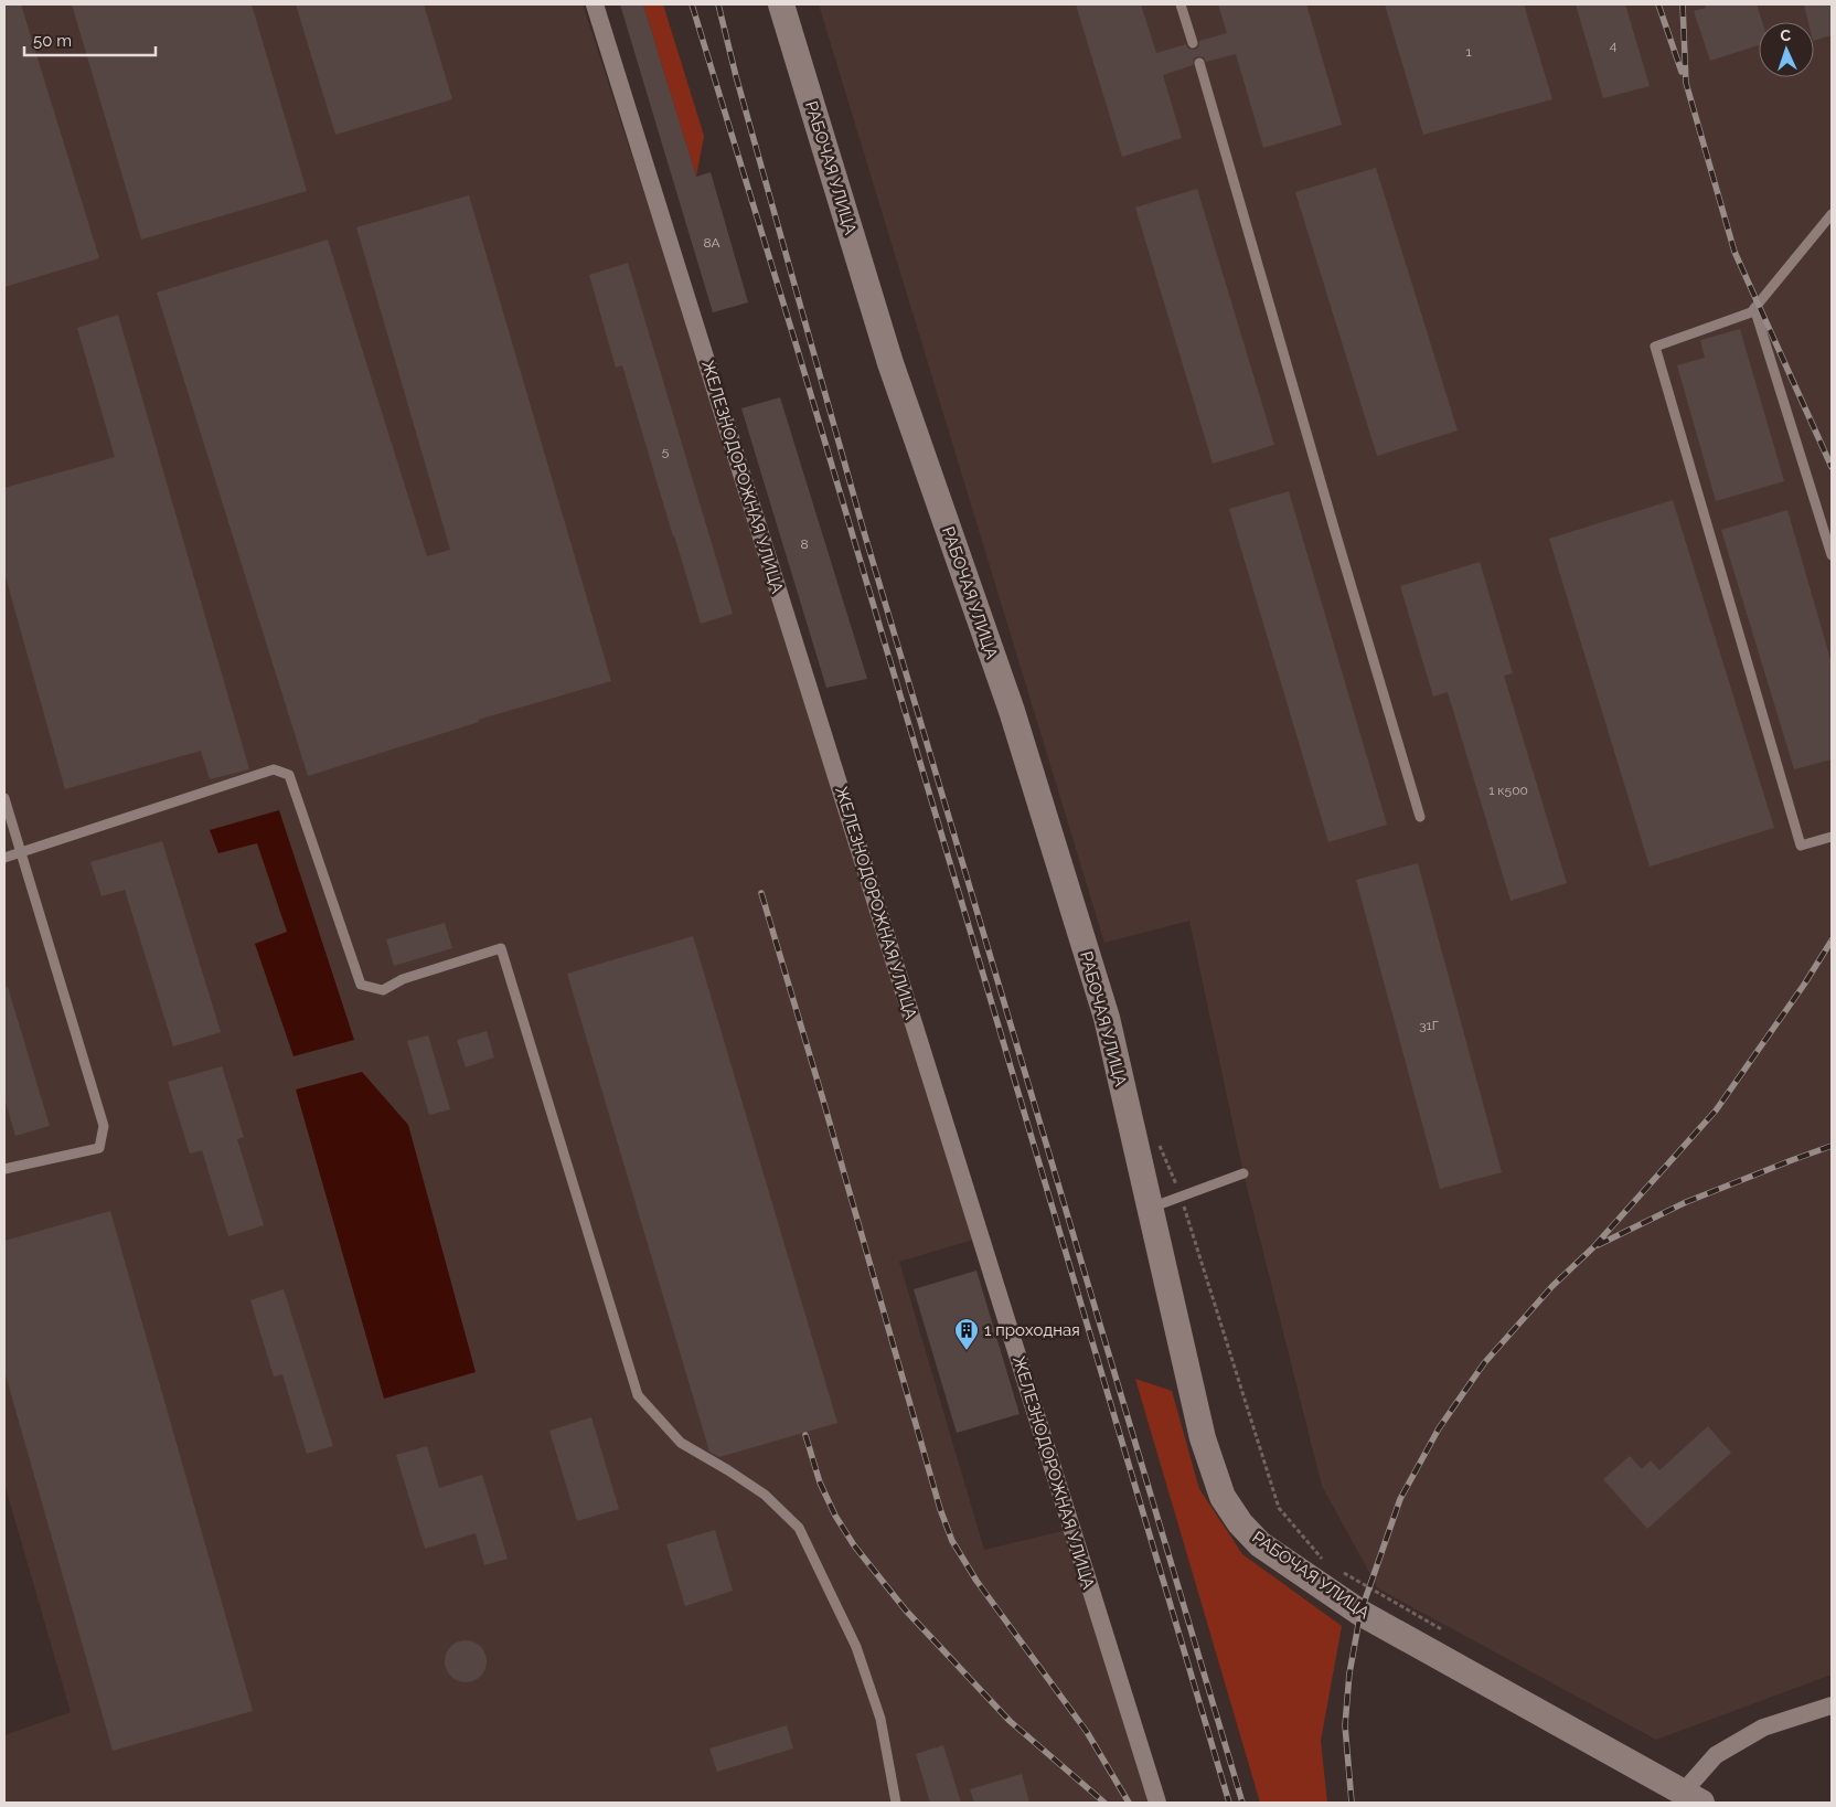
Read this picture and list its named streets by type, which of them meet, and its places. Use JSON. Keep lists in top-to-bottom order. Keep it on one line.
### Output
{"streets":{"street":["РАБОЧАЯ УЛИЦА","ЖЕЛЕЗНОДОРОЖНАЯ УЛИЦА"]},"places":{"building":["1 проходная"]},"house_numbers":["4","1","8А","5","8","1 к500","31Г"],"scale_bar":"50 m","north":"top"}
